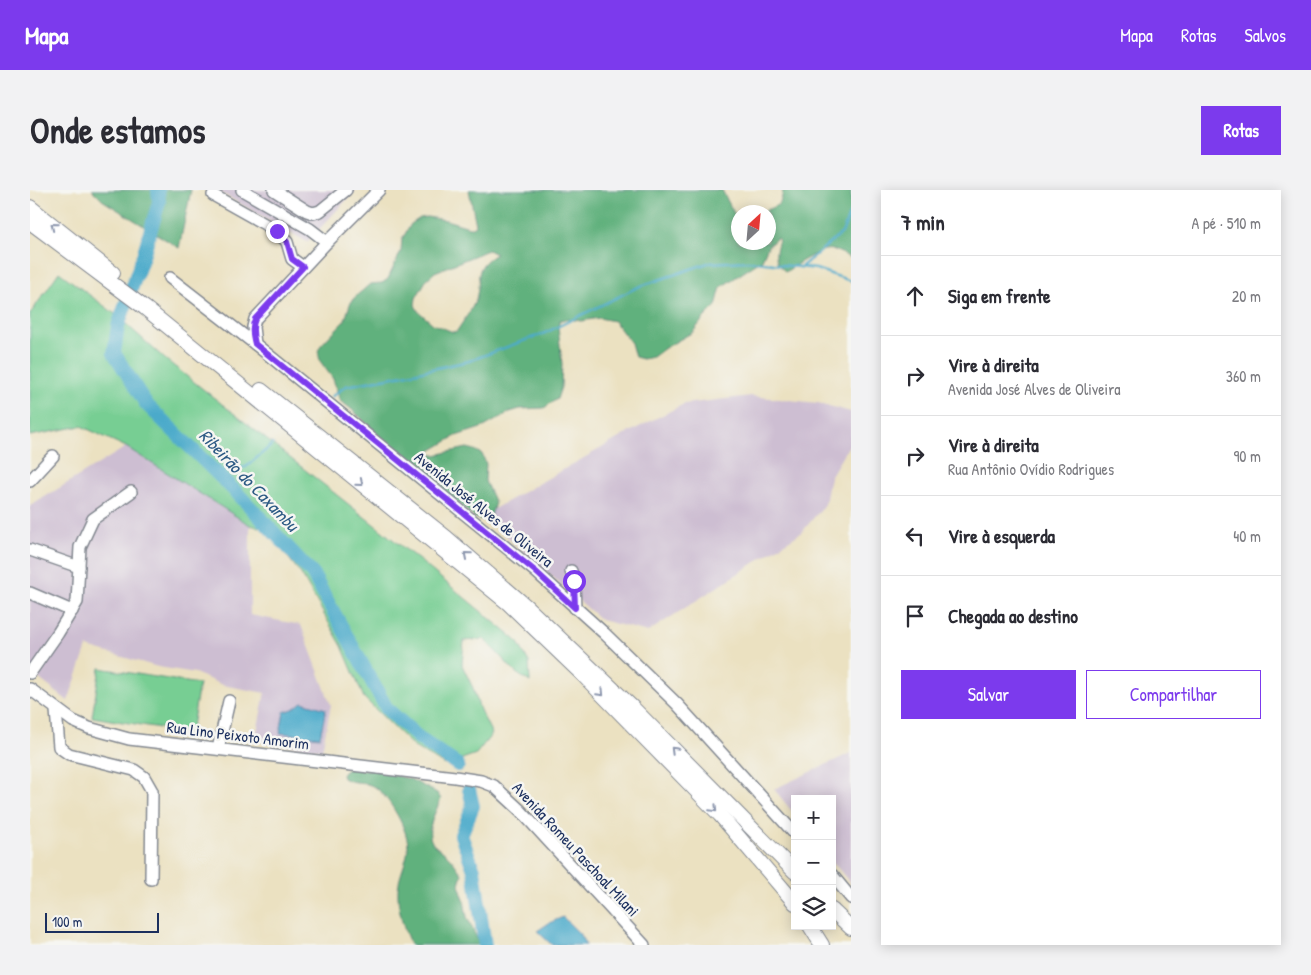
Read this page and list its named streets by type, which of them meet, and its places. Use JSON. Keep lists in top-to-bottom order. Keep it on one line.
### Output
{"streets":{"street":["Avenida José Alves de Oliveira","Rua Lino Peixoto Amorim","Avenida Romeu Paschoal Milani"]},"crossings":[["Rua Lino Peixoto Amorim","Avenida Romeu Paschoal Milani"]],"water":["Ribeirão do Caxambu"],"scale_bar":"100 m","north":"top right","page":{"header":"Mapa","nav":["Mapa","Rotas","Salvos"],"buttons":["Rotas",["Salvar","Compartilhar"]],"title":"Onde estamos","heading":["7 min","A pé · 510 m"],"list":[["Siga em frente","20 m"],["Vire à direita","Avenida José Alves de Oliveira","360 m"],["Vire à direita","Rua Antônio Ovídio Rodrigues","90 m"],["Vire à esquerda","40 m"],"Chegada ao destino"],"map_buttons":["+","−"],"scale":"100 m"}}
